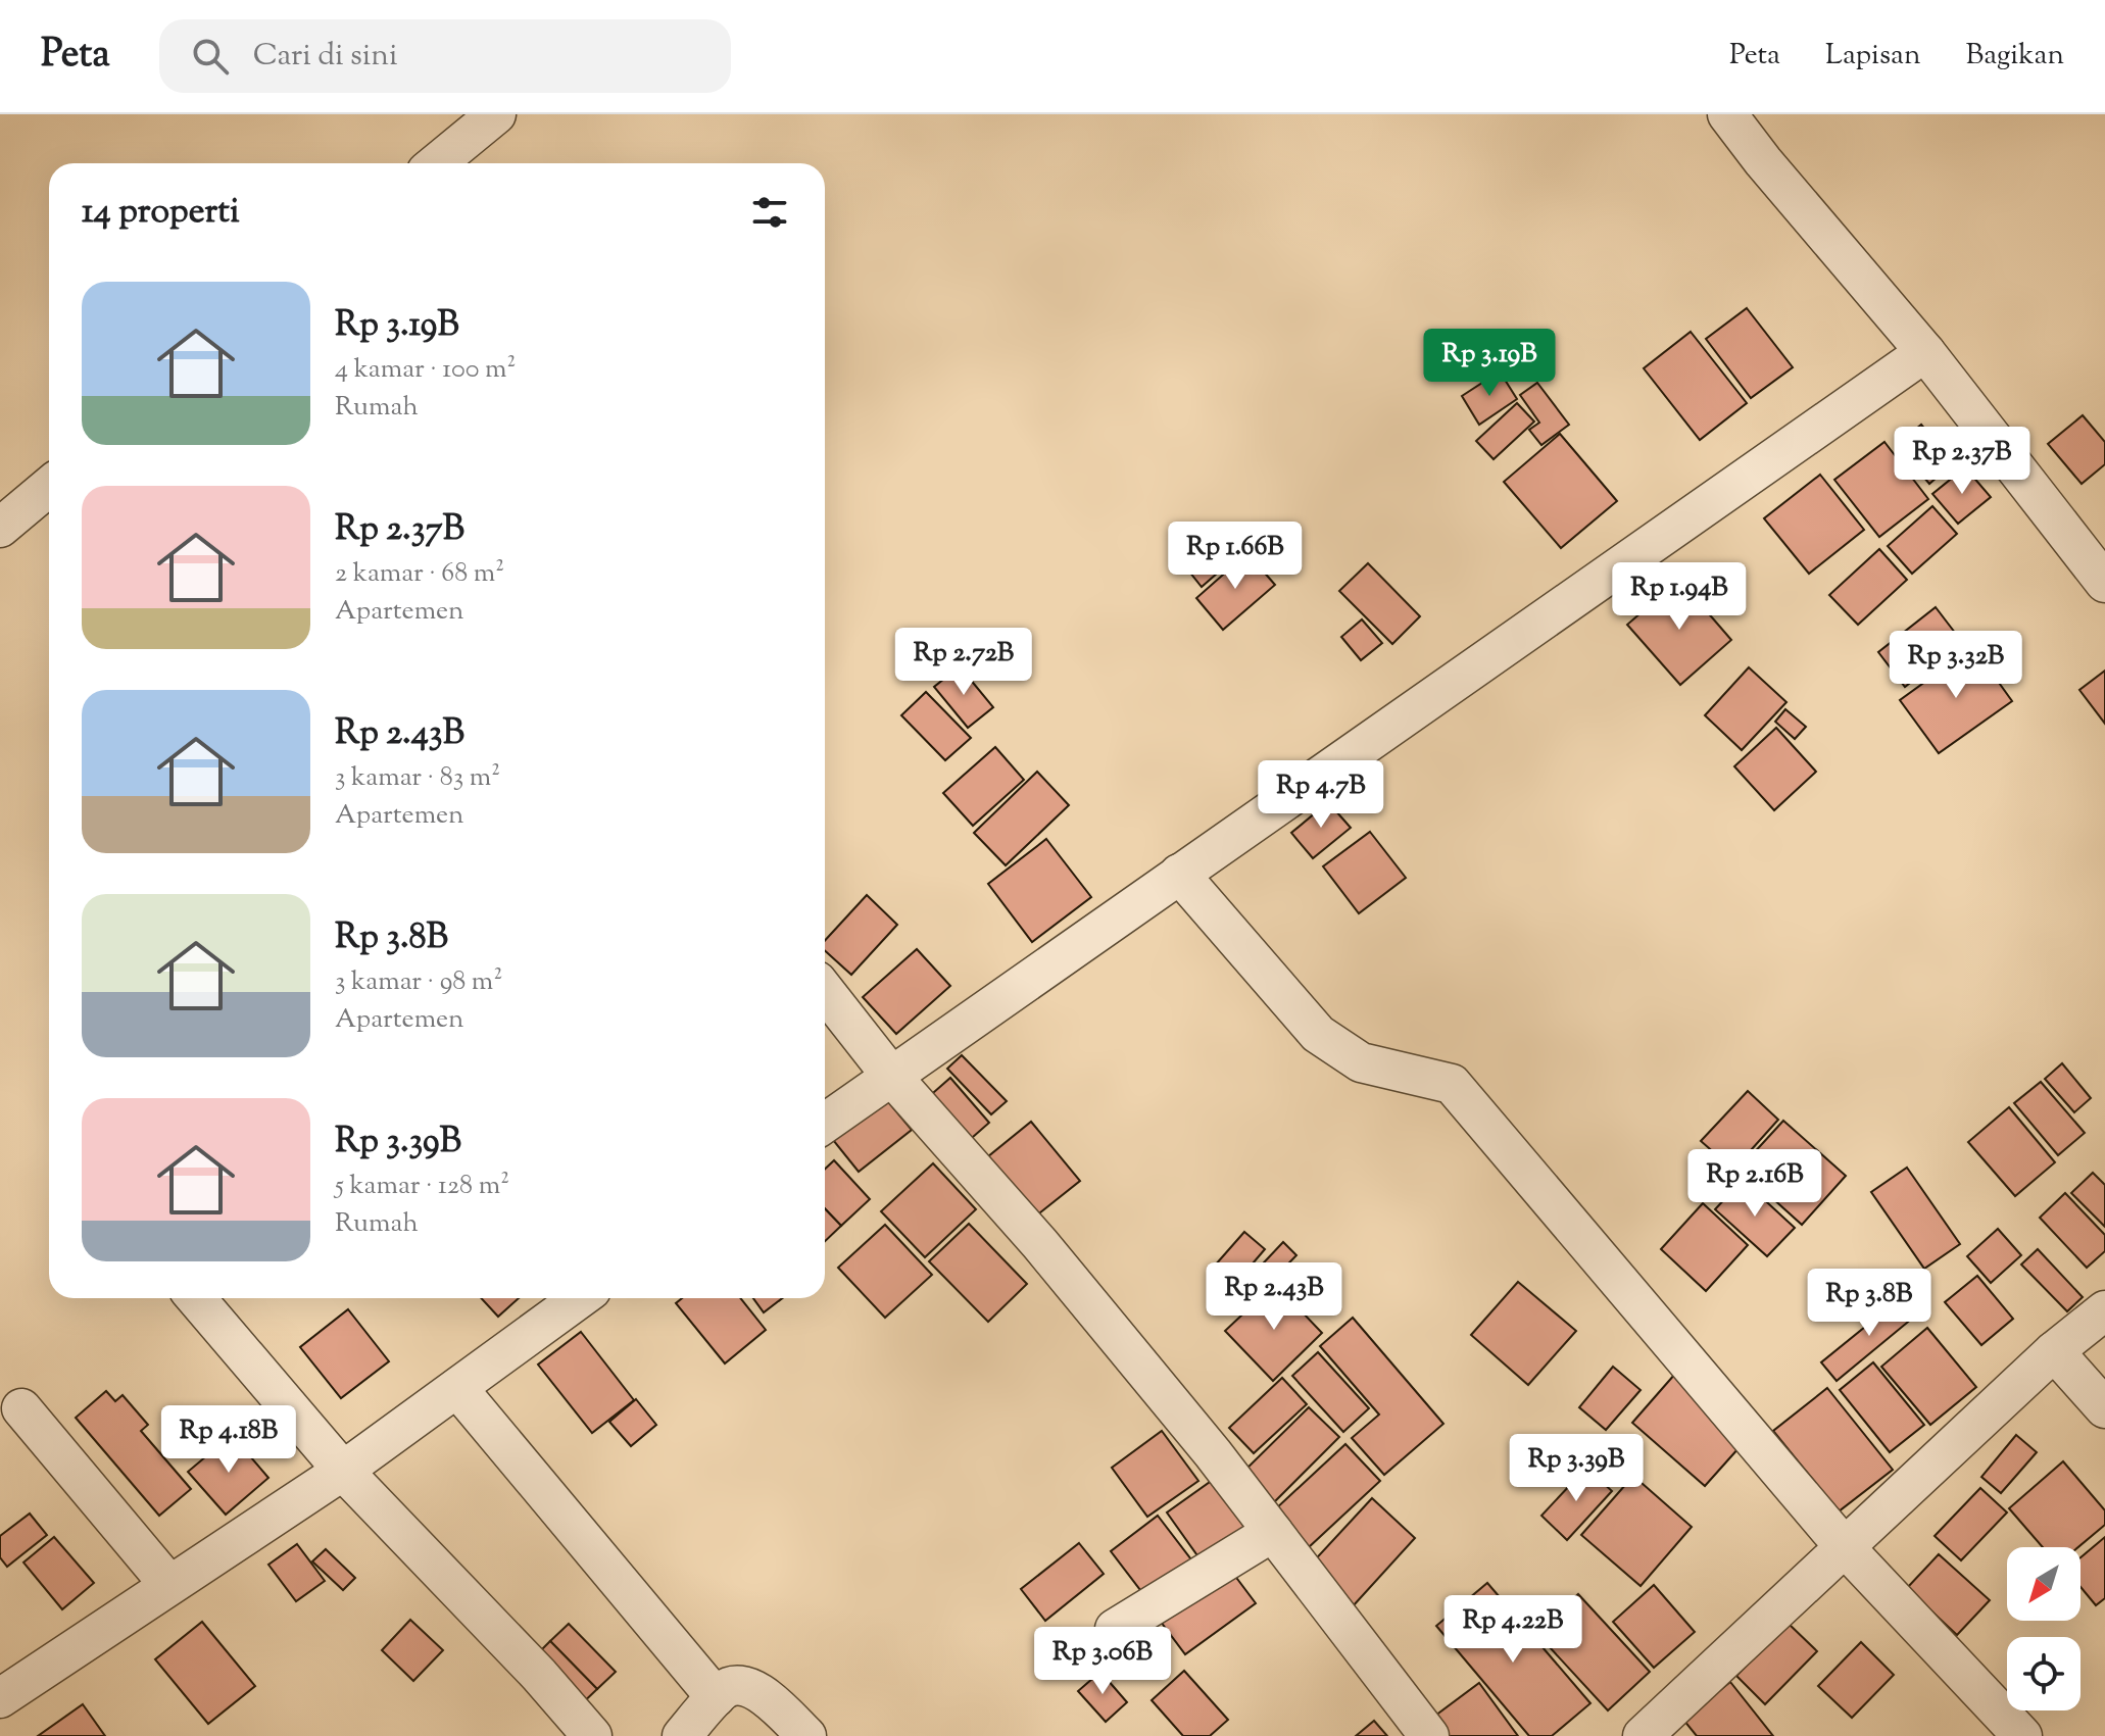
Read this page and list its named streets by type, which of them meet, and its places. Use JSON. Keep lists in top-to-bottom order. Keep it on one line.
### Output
{"north":"bottom left","page":{"header":"Peta","search":"Cari di sini","nav":["Peta","Lapisan","Bagikan"],"heading":"14 properti","list":[{"name":"Rp 3.19B","note":"4 kamar · 100 m² · Rumah"},{"name":"Rp 2.37B","note":"2 kamar · 68 m² · Apartemen"},{"name":"Rp 2.43B","note":"3 kamar · 83 m² · Apartemen"},{"name":"Rp 3.8B","note":"3 kamar · 98 m² · Apartemen"},{"name":"Rp 3.39B","note":"5 kamar · 128 m² · Rumah"}],"price":["Rp 3.19B","Rp 2.37B","Rp 1.66B","Rp 1.94B","Rp 2.72B","Rp 3.32B","Rp 4.7B","Rp 2.16B","Rp 2.43B","Rp 3.8B","Rp 4.18B","Rp 3.39B","Rp 4.22B","Rp 3.06B"]}}
